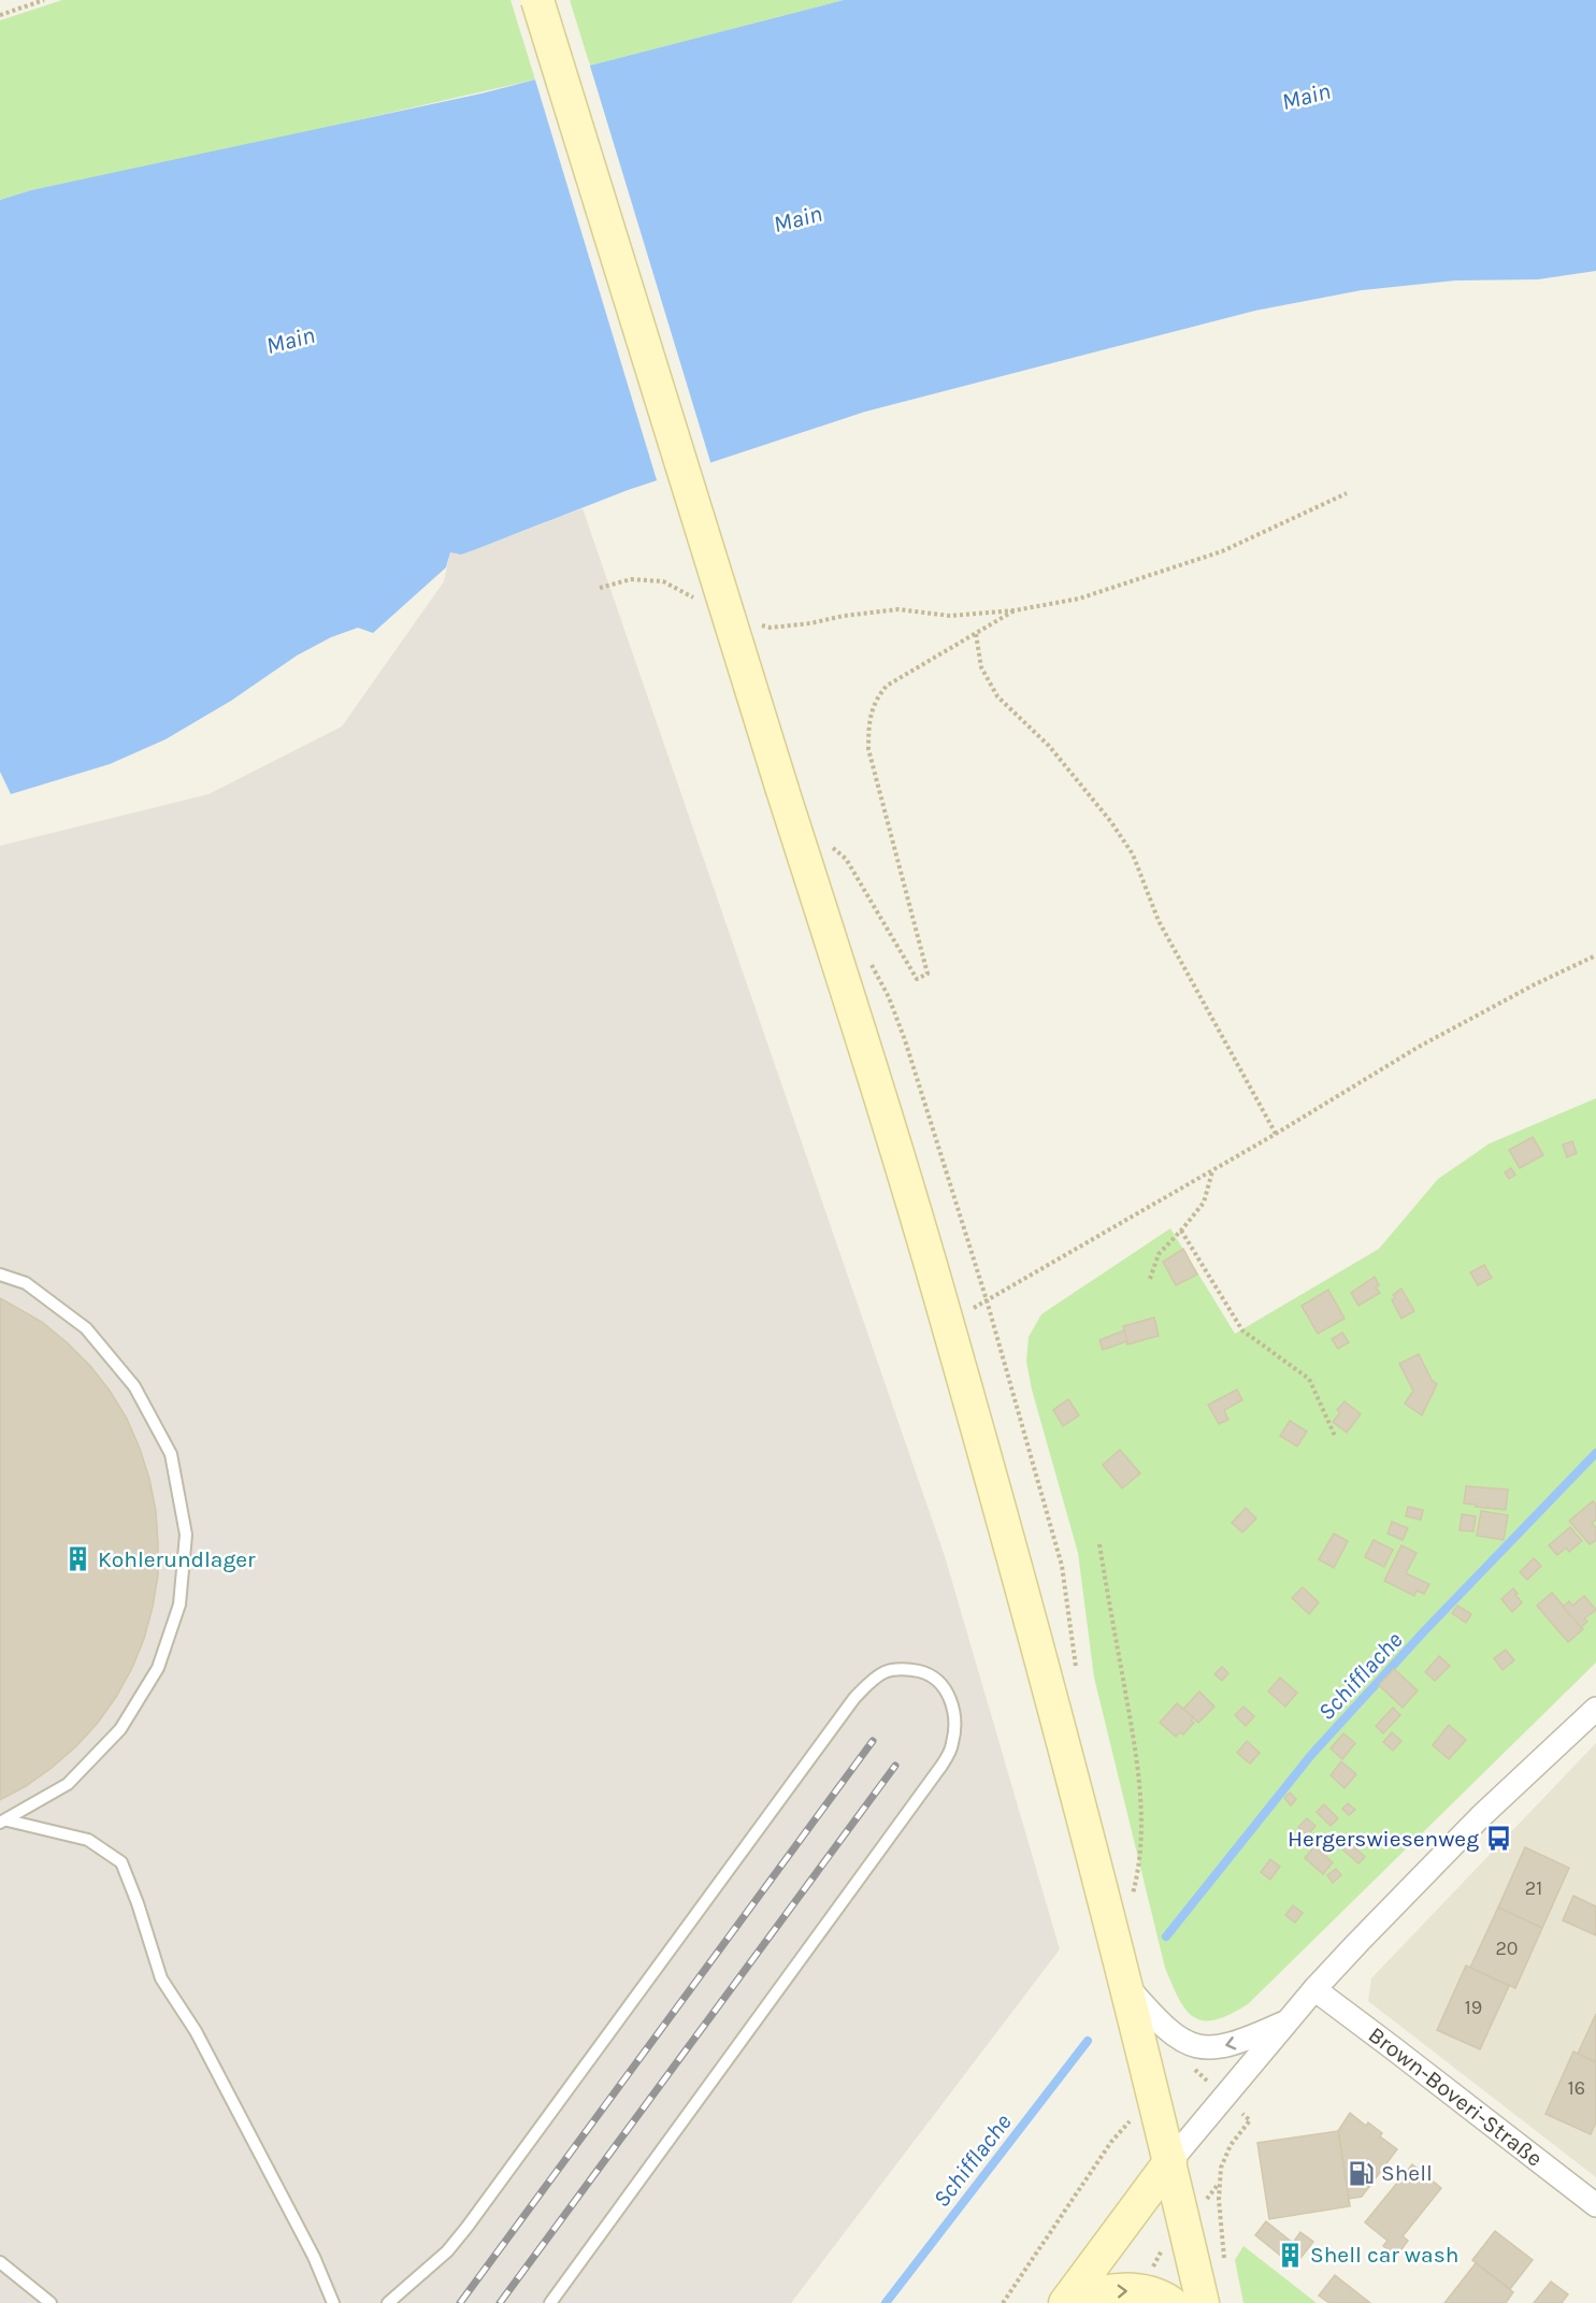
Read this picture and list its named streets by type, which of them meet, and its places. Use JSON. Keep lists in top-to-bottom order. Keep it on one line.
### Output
{"streets":{"street":["Brown-Boveri-Straße"]},"water":["Main","Schifflache"],"places":{"building":["Kohlerundlager","Shell car wash"],"bus stop":["Hergerswiesenweg"],"fuel station":["Shell"]},"house_numbers":["21","20","19","16"]}
